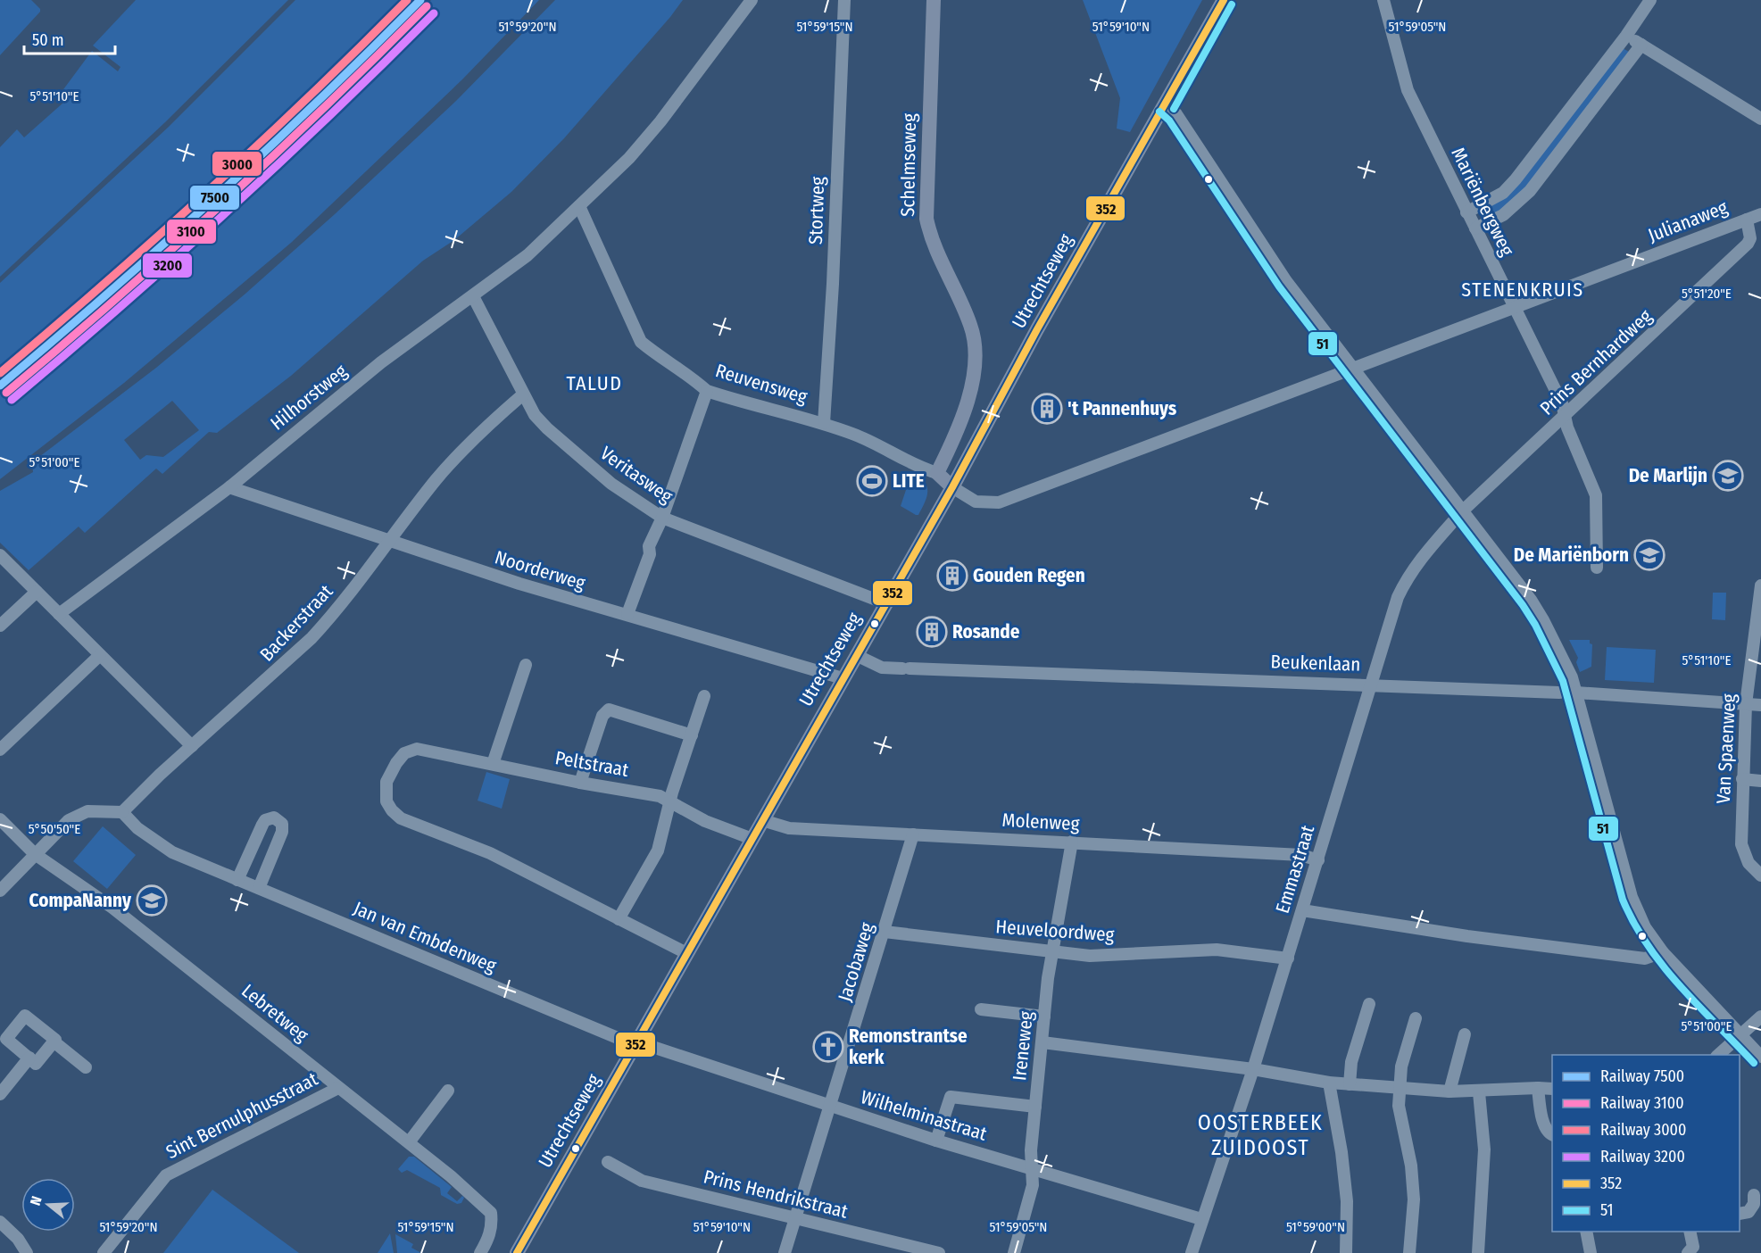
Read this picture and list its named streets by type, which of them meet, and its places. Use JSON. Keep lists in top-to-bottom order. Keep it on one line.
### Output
{"streets":{"main road":["Schelmseweg","Utrechtseweg","Reuvensweg"],"street":["Mariënbergweg","Stortweg","Julianaweg","Prins Bernhardweg","Hilhorstweg","Veritasweg","Noorderweg","Backerstraat","Beukenlaan","Van Spaenweg","Peltstraat","Molenweg","Emmastraat","Heuveloordweg","Jan van Embdenweg","Jacobaweg","Lebretweg","Ireneweg","Sint Bernulphusstraat","Wilhelminastraat","Prins Hendrikstraat"]},"crossings":[["Schelmseweg","Reuvensweg"],["Mariënbergweg","Julianaweg"],["Mariënbergweg","Prins Bernhardweg"],["Stortweg","Reuvensweg"],["Julianaweg","Utrechtseweg"],["Julianaweg","Prins Bernhardweg"],["Julianaweg","Reuvensweg"],["Utrechtseweg","Reuvensweg"],["Utrechtseweg","Veritasweg"],["Utrechtseweg","Noorderweg"],["Utrechtseweg","Beukenlaan"],["Utrechtseweg","Peltstraat"],["Utrechtseweg","Molenweg"],["Utrechtseweg","Jan van Embdenweg"],["Utrechtseweg","Wilhelminastraat"],["Prins Bernhardweg","Emmastraat"],["Reuvensweg","Hilhorstweg"],["Hilhorstweg","Veritasweg"],["Hilhorstweg","Noorderweg"],["Veritasweg","Backerstraat"],["Noorderweg","Backerstraat"],["Backerstraat","Jan van Embdenweg"],["Beukenlaan","Emmastraat"],["Molenweg","Emmastraat"],["Molenweg","Jacobaweg"],["Molenweg","Ireneweg"],["Emmastraat","Heuveloordweg"],["Emmastraat","Wilhelminastraat"],["Heuveloordweg","Jacobaweg"],["Heuveloordweg","Ireneweg"],["Jan van Embdenweg","Wilhelminastraat"],["Jacobaweg","Wilhelminastraat"],["Jacobaweg","Prins Hendrikstraat"],["Lebretweg","Sint Bernulphusstraat"],["Ireneweg","Wilhelminastraat"]],"districts":["STENENKRUIS","TALUD","OOSTERBEEK ZUIDOOST"],"places":{"building":["'t Pannenhuys","Gouden Regen","Rosande"],"school or university":["De Marlijn","De Mariënborn","CompaNanny"],"sports":["LITE"],"church":["Remonstrantse kerk"]},"lines":["rail line 7500","rail line 3000","transit line 352","transit line 51","rail line 3100","rail line 3200"],"legend":["Railway 7500","Railway 3100","Railway 3000","Railway 3200","352","51"],"scale_bar":"50 m","north":"left","coordinates":["51°59'20\"N","51°59'15\"N","51°59'10\"N","51°59'05\"N","5°51'10\"E","5°51'20\"E","5°51'00\"E","5°50'50\"E","51°59'00\"N"]}
